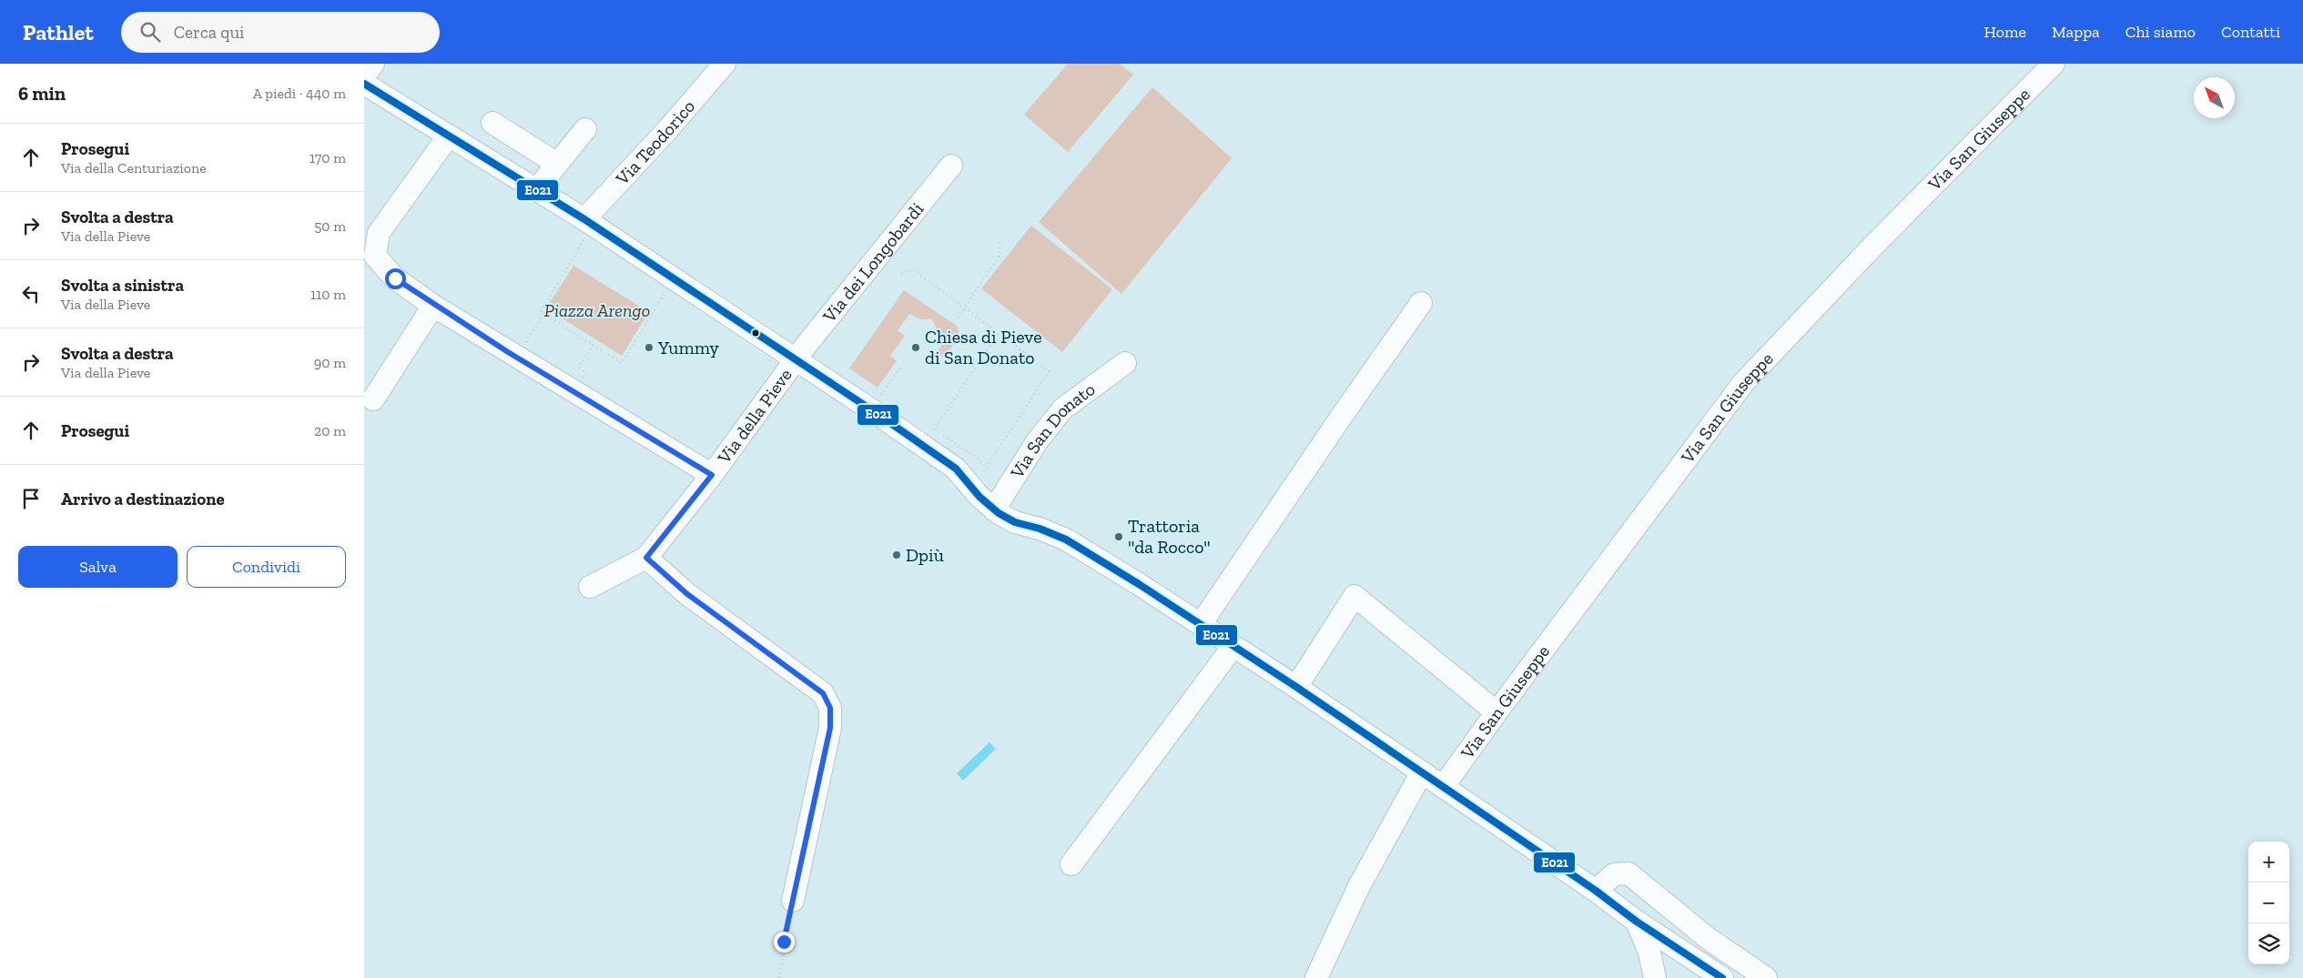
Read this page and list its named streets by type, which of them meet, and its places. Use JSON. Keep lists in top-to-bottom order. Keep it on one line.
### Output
{"streets":{"street":["Via San Giuseppe","Via Teodorico","Via dei Longobardi","Via della Pieve","Via San Donato"]},"crossings":[["Via dei Longobardi","Via della Pieve"]],"parks":["Piazza Arengo"],"places":["Yummy","Chiesa di Pieve di San Donato","Trattoria \"da Rocco\"","Dpiù"],"lines":["transit line E021"],"north":"top left","page":{"header":"Pathlet","search":"Cerca qui","nav":["Home","Mappa","Chi siamo","Contatti"],"heading":["6 min","A piedi · 440 m"],"list":[["Prosegui","Via della Centuriazione","170 m"],["Svolta a destra","Via della Pieve","50 m"],["Svolta a sinistra","Via della Pieve","110 m"],["Svolta a destra","Via della Pieve","90 m"],["Prosegui","20 m"],"Arrivo a destinazione"],"buttons":["Salva","Condividi"],"map_buttons":["+","−"]}}
